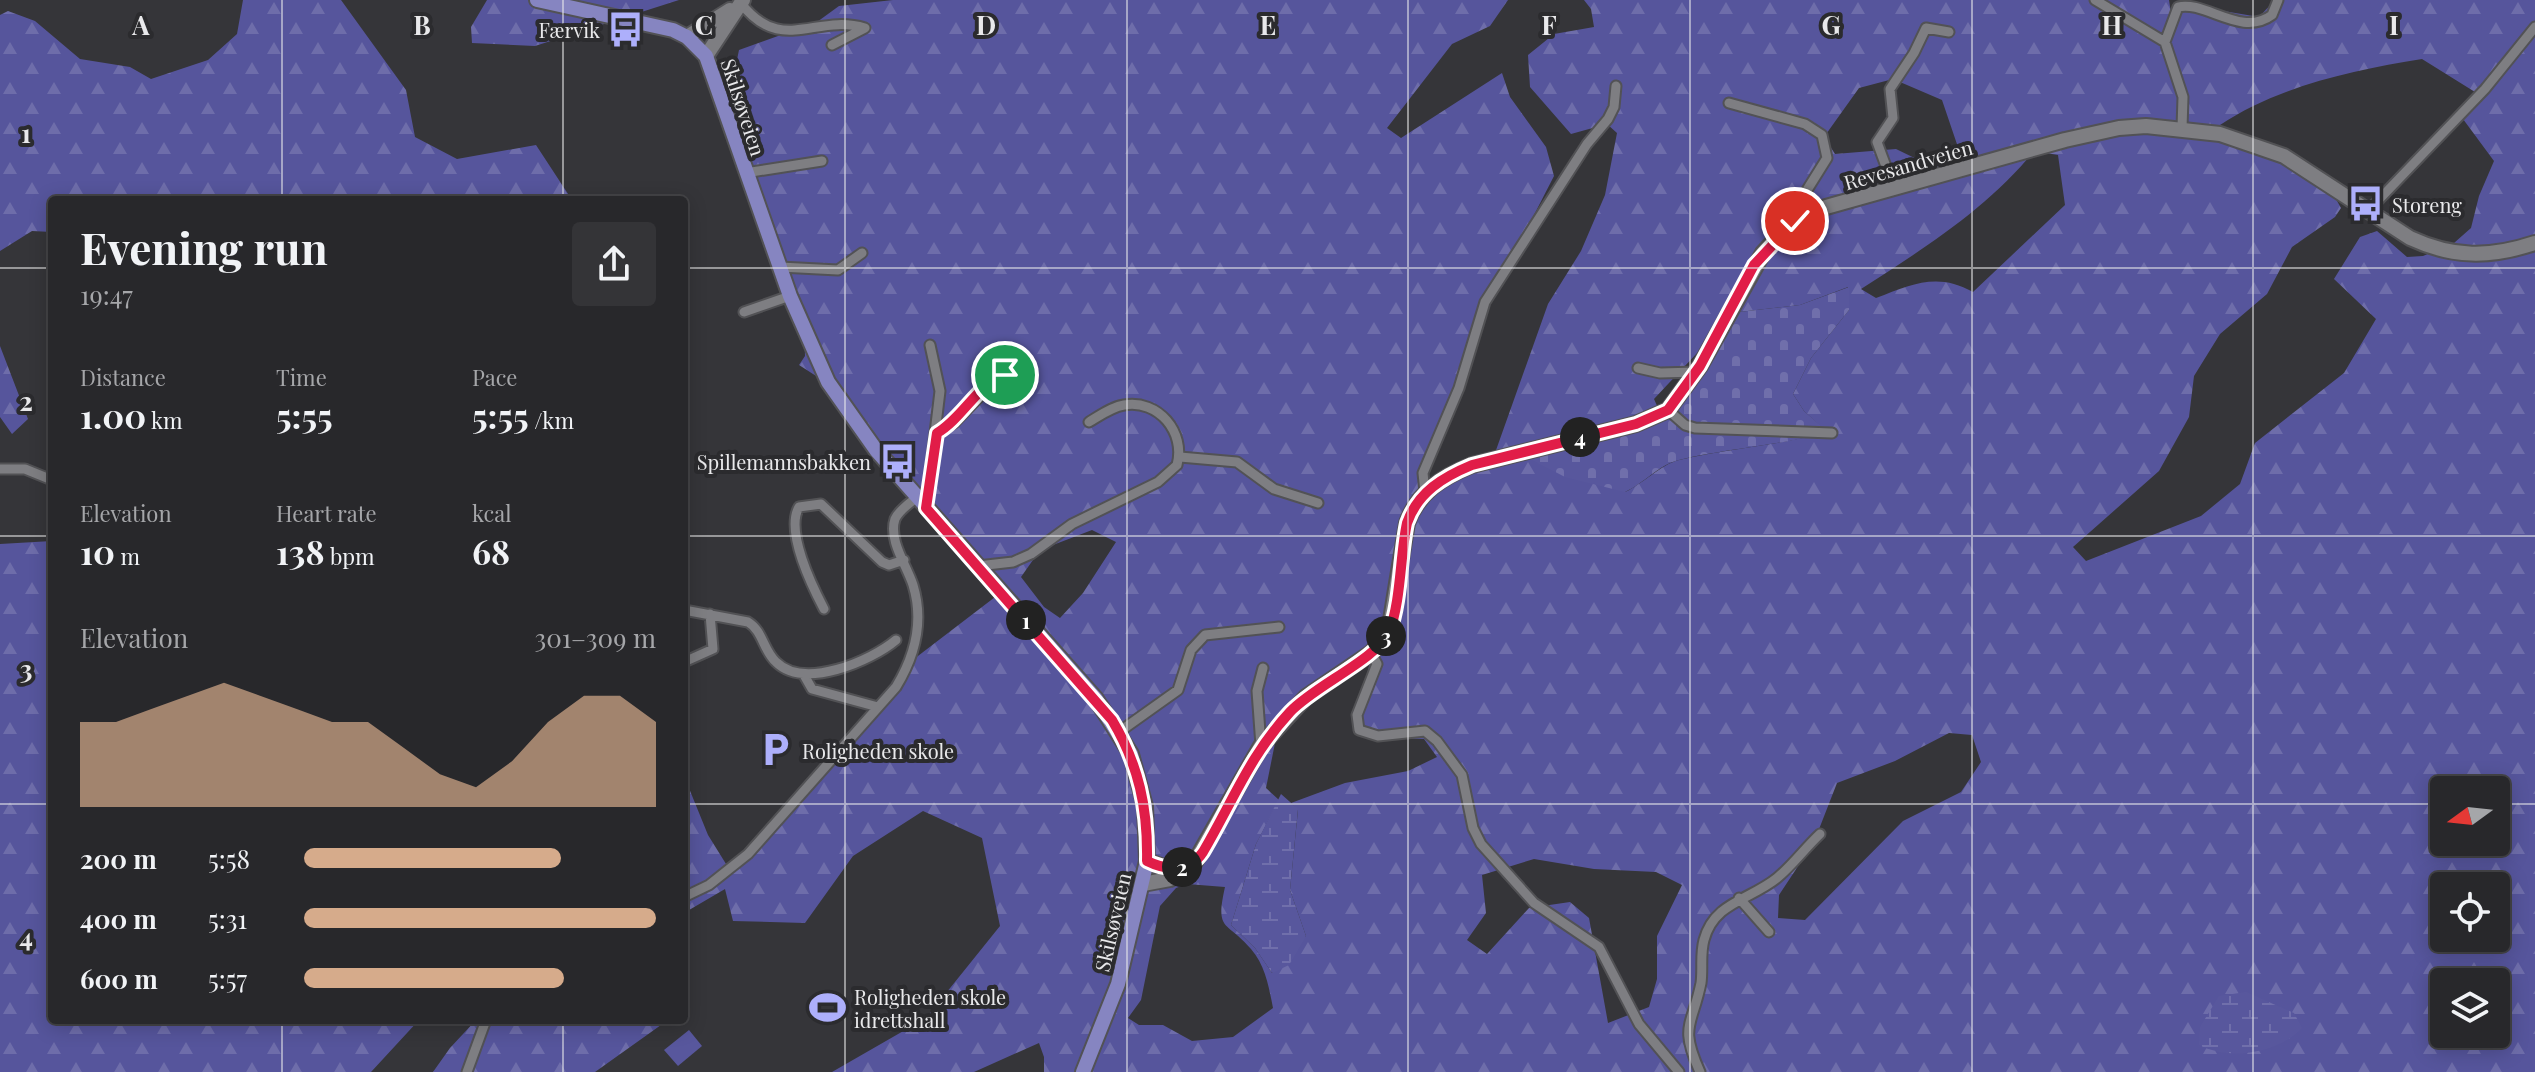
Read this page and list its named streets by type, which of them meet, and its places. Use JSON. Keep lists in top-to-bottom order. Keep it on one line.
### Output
{"streets":{"main road":["Skilsøveien","Revesandveien"]},"places":{"bus stop":["Færvik","Storeng","Spillemannsbakken"],"parking":["Roligheden skole"],"sports":["Roligheden skole idrettshall"]},"north":"left","page":{"heading":["Evening run","19:47"],"stats":[["Distance","1.00 km"],["Time","5:55"],["Pace","5:55 /km"],["Elevation","10 m"],["Heart rate","138 bpm"],["kcal","68"]],"pins":["4","1","3","2"],"chart":["Elevation","301–309 m"],"list":[{"name":"200 m","note":"5:58"},{"name":"400 m","note":"5:31"},{"name":"600 m","note":"5:57"}]},"grid":{"columns":["A","B","C","D","E","F","G","H","I"],"rows":["1","2","3","4"]}}
